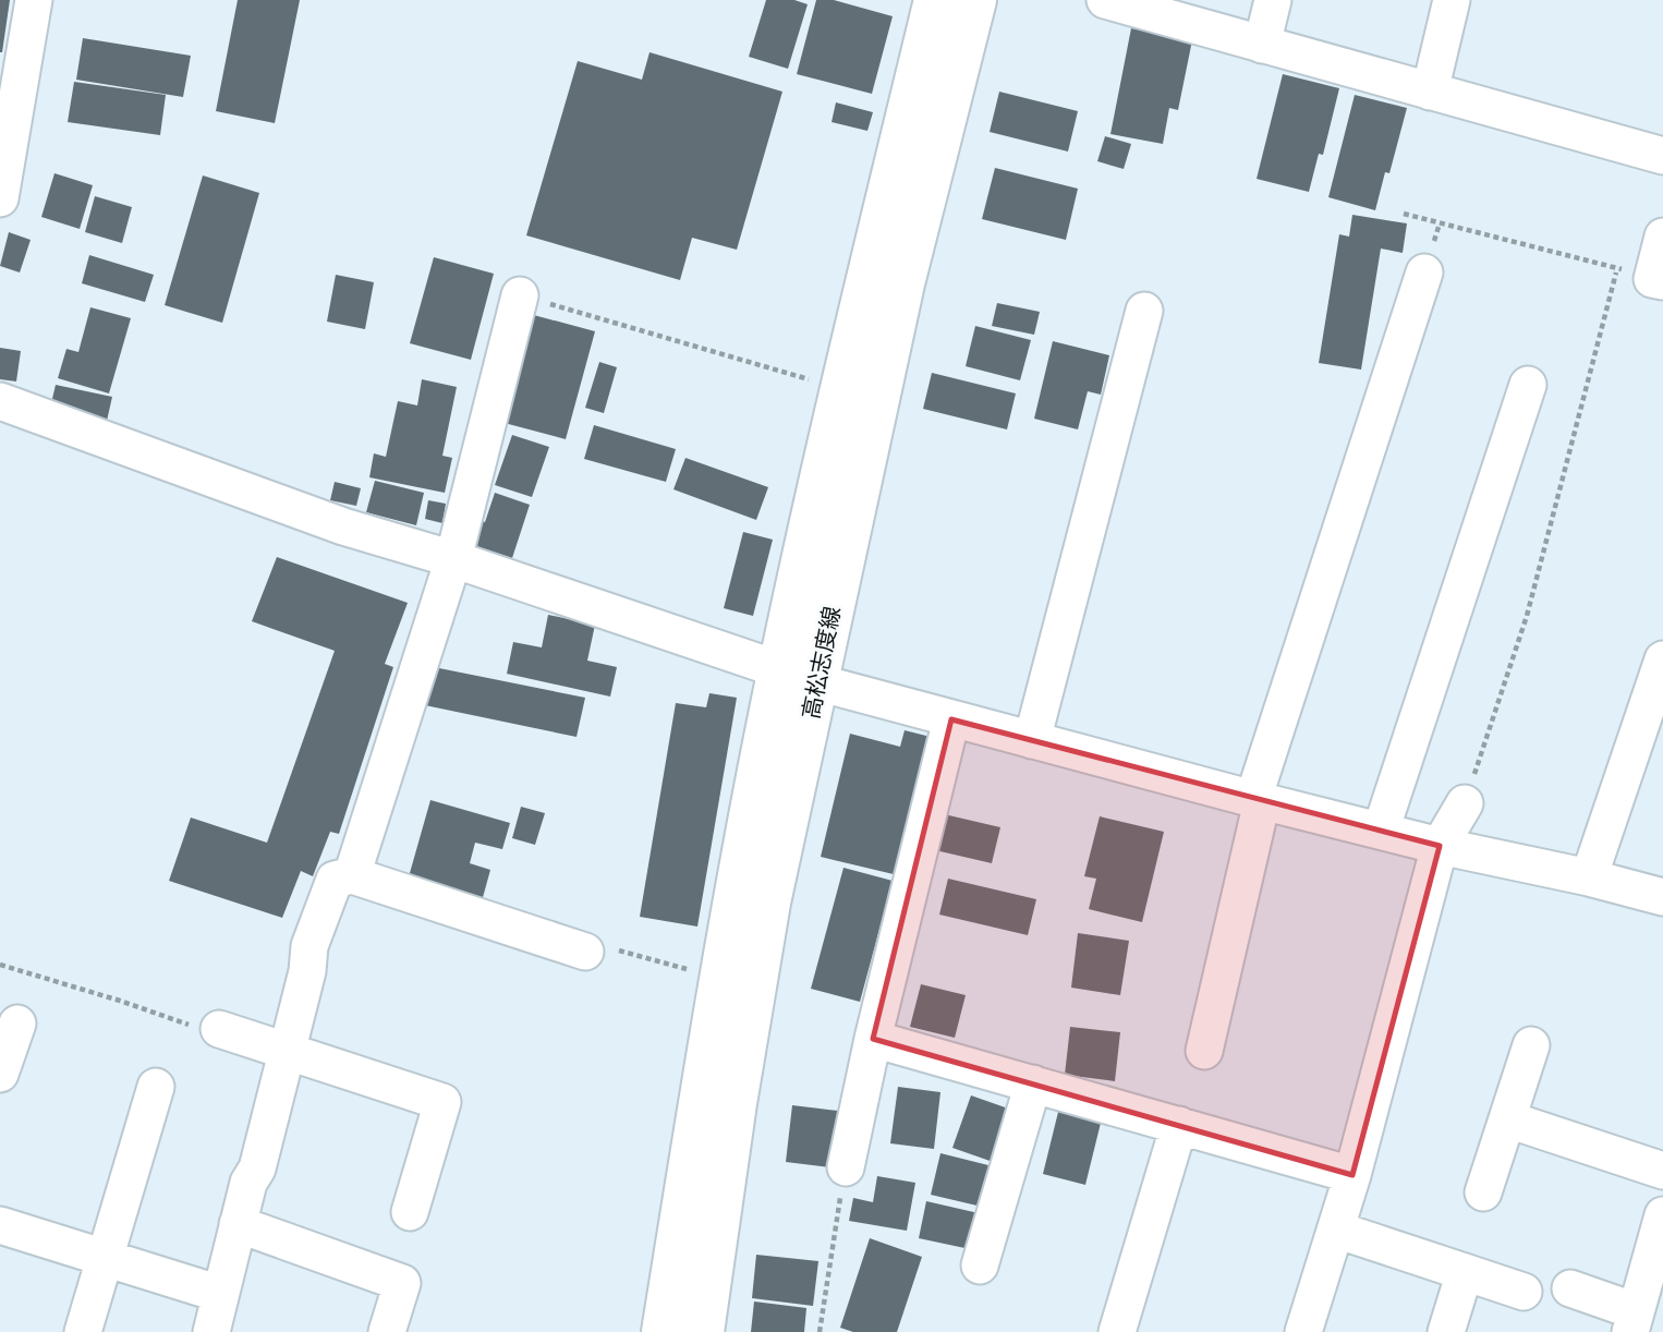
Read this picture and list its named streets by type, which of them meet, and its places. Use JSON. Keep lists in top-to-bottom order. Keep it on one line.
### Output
{"streets":{"main road":["高松志度線"]}}
